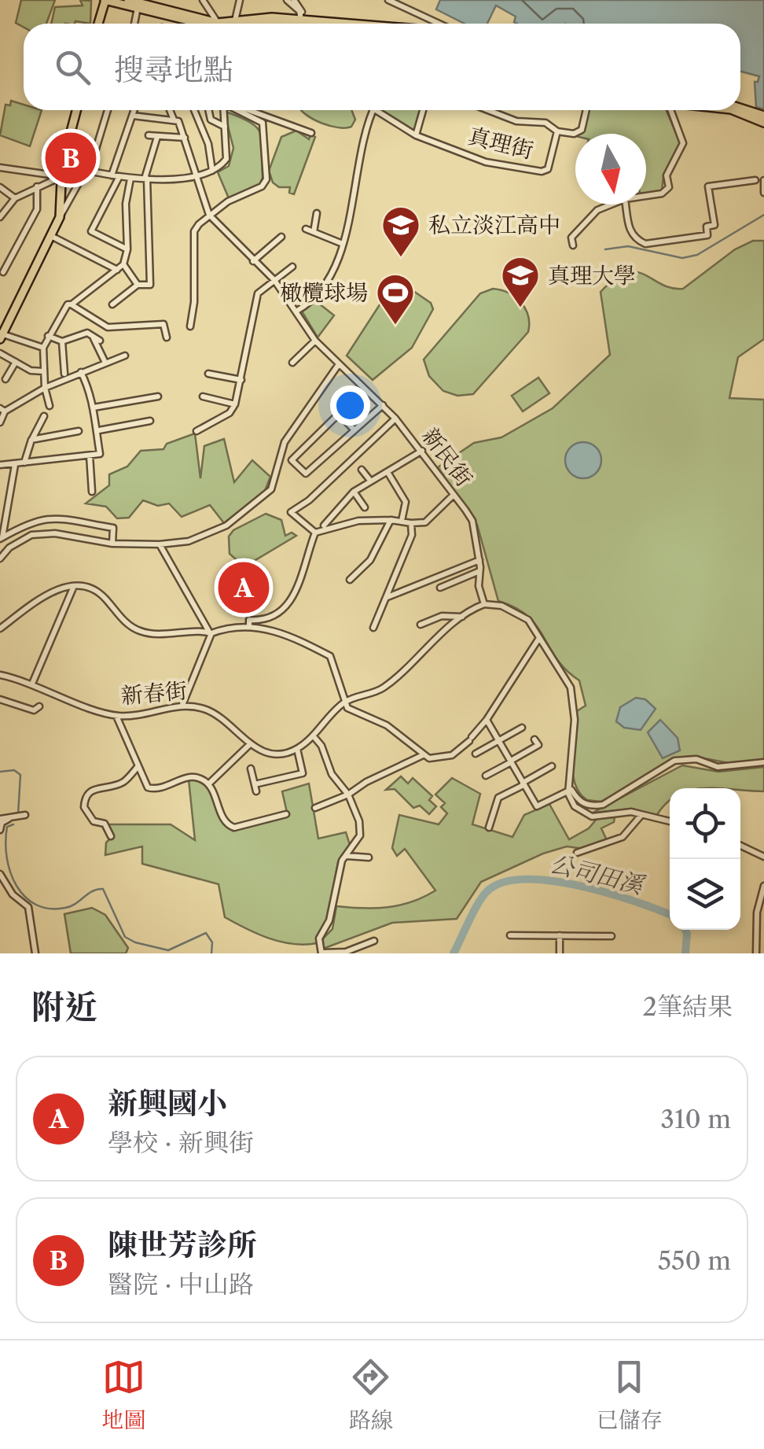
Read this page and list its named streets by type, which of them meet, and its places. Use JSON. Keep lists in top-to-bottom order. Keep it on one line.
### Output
{"streets":{"street":["真理街","新民街","新春街"]},"water":["公司田溪"],"places":{"school or university":["私立淡江高中","真理大學"],"sports":["橄欖球場"]},"north":"bottom","page":{"search":"搜尋地點","pins":["B","A"],"heading":["附近","2筆結果"],"list":[{"mark":"A","name":"新興國小","note":"學校 · 新興街","value":"310 m"},{"mark":"B","name":"陳世芳診所","note":"醫院 · 中山路","value":"550 m"}],"nav":["地圖","路線","已儲存"]}}
